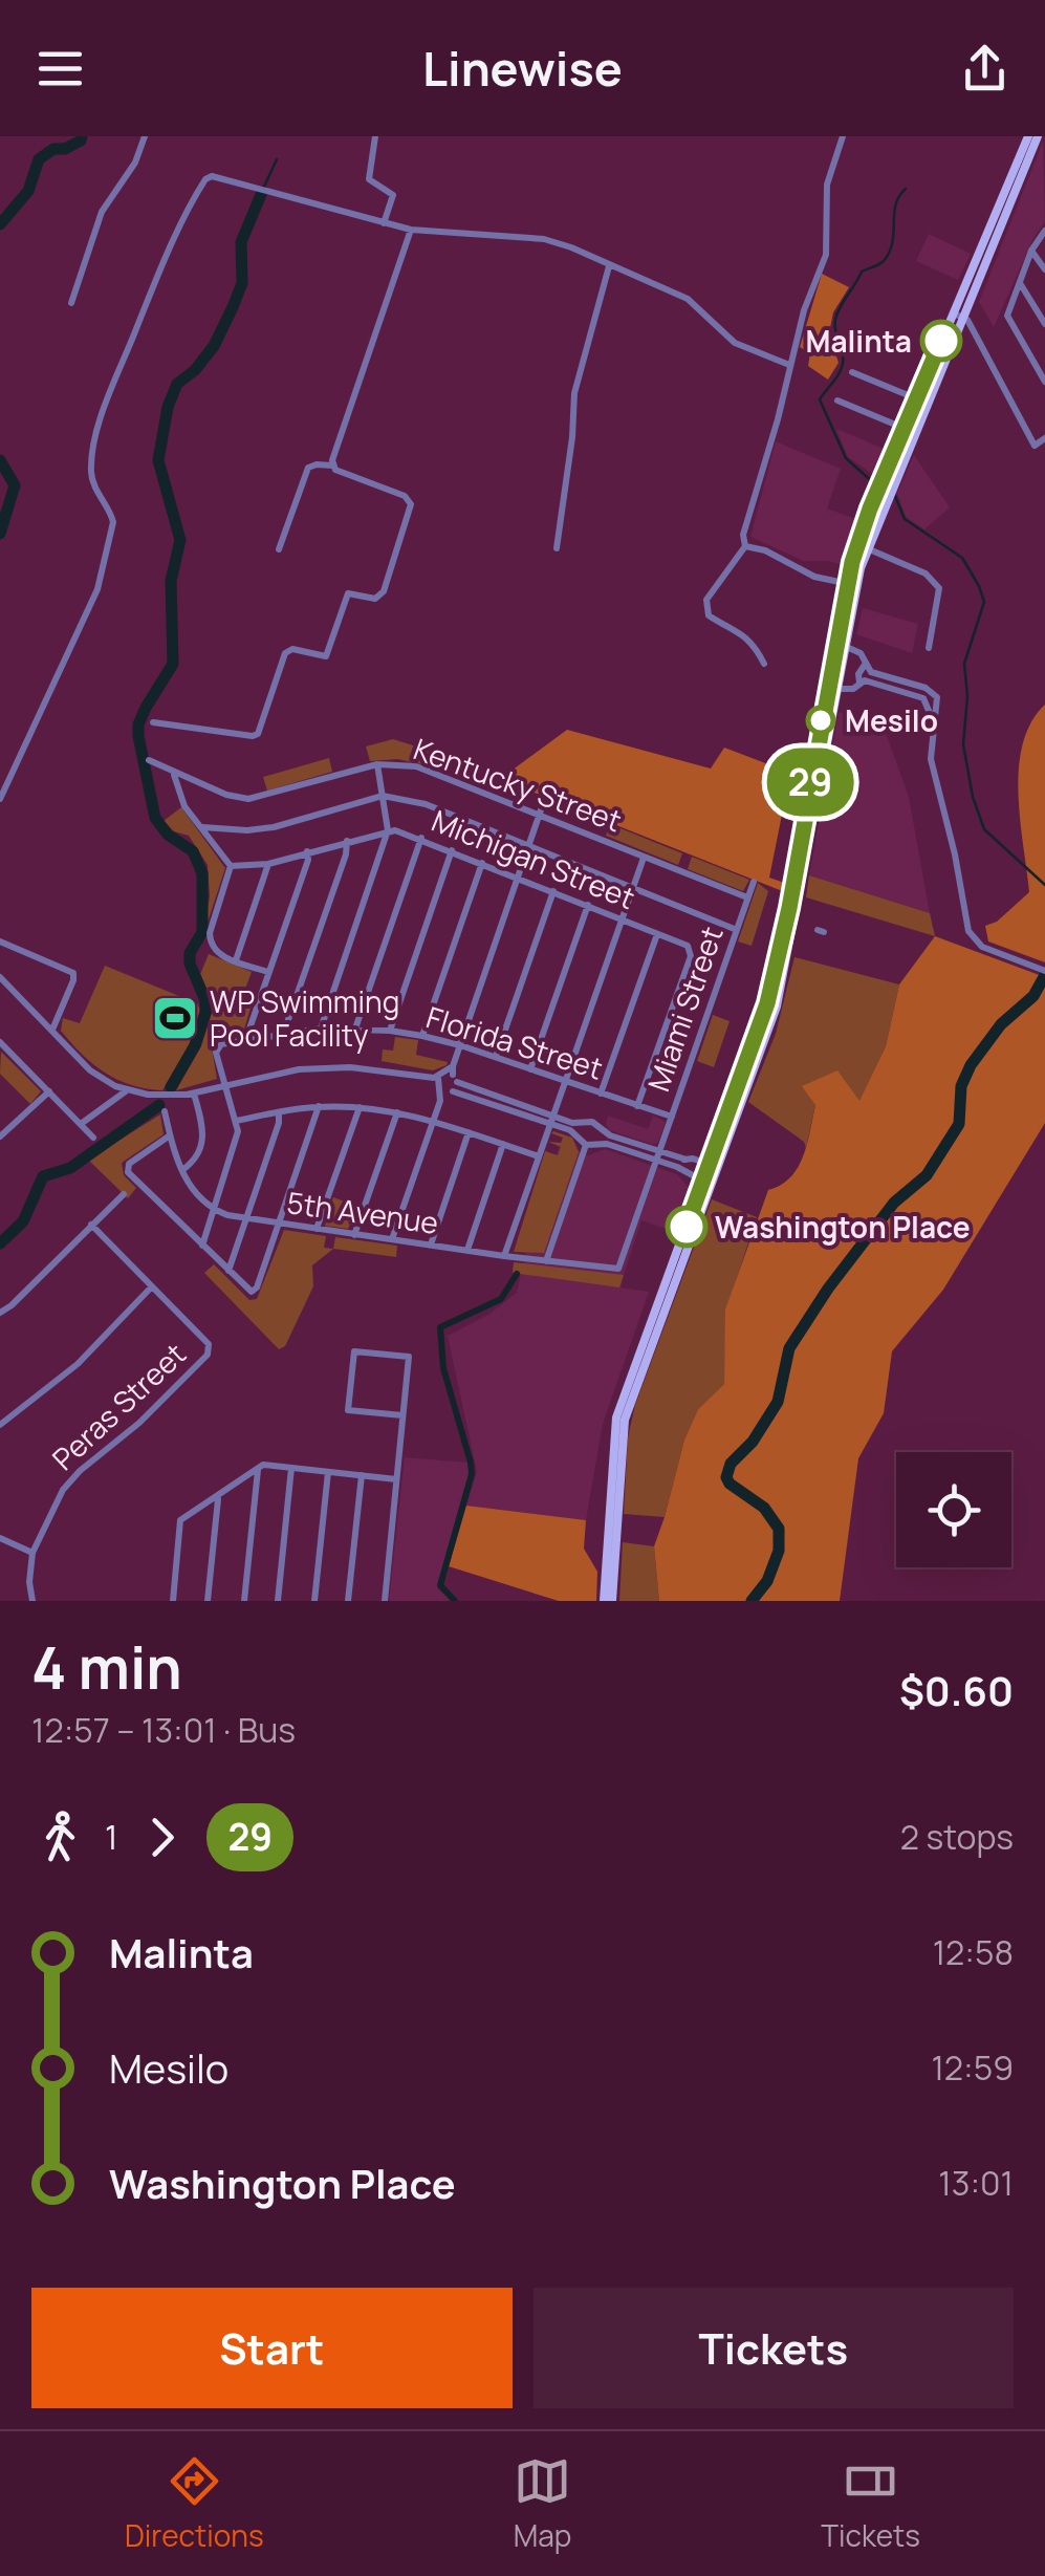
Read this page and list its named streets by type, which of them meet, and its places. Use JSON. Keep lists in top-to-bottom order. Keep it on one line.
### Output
{"streets":{"street":["Kentucky Street","Michigan Street","Miami Street","Florida Street","5th Avenue","Peras Street"]},"crossings":[["Kentucky Street","Miami Street"],["Michigan Street","Florida Street"],["Miami Street","Florida Street"],["Miami Street","5th Avenue"]],"places":{"other":["Malinta","Mesilo","Washington Place"],"sports":["WP Swimming Pool Facility"]},"lines":["bus line 29"],"page":{"header":"Linewise","on_map":"29","heading":["4 min","12:57 – 13:01 · Bus","$0.60"],"legs":["1","29","2 stops"],"list":[{"name":"Malinta","value":"12:58"},{"name":"Mesilo","value":"12:59"},{"name":"Washington Place","value":"13:01"}],"buttons":["Start","Tickets"],"tabs":["Directions","Map","Tickets"]}}
